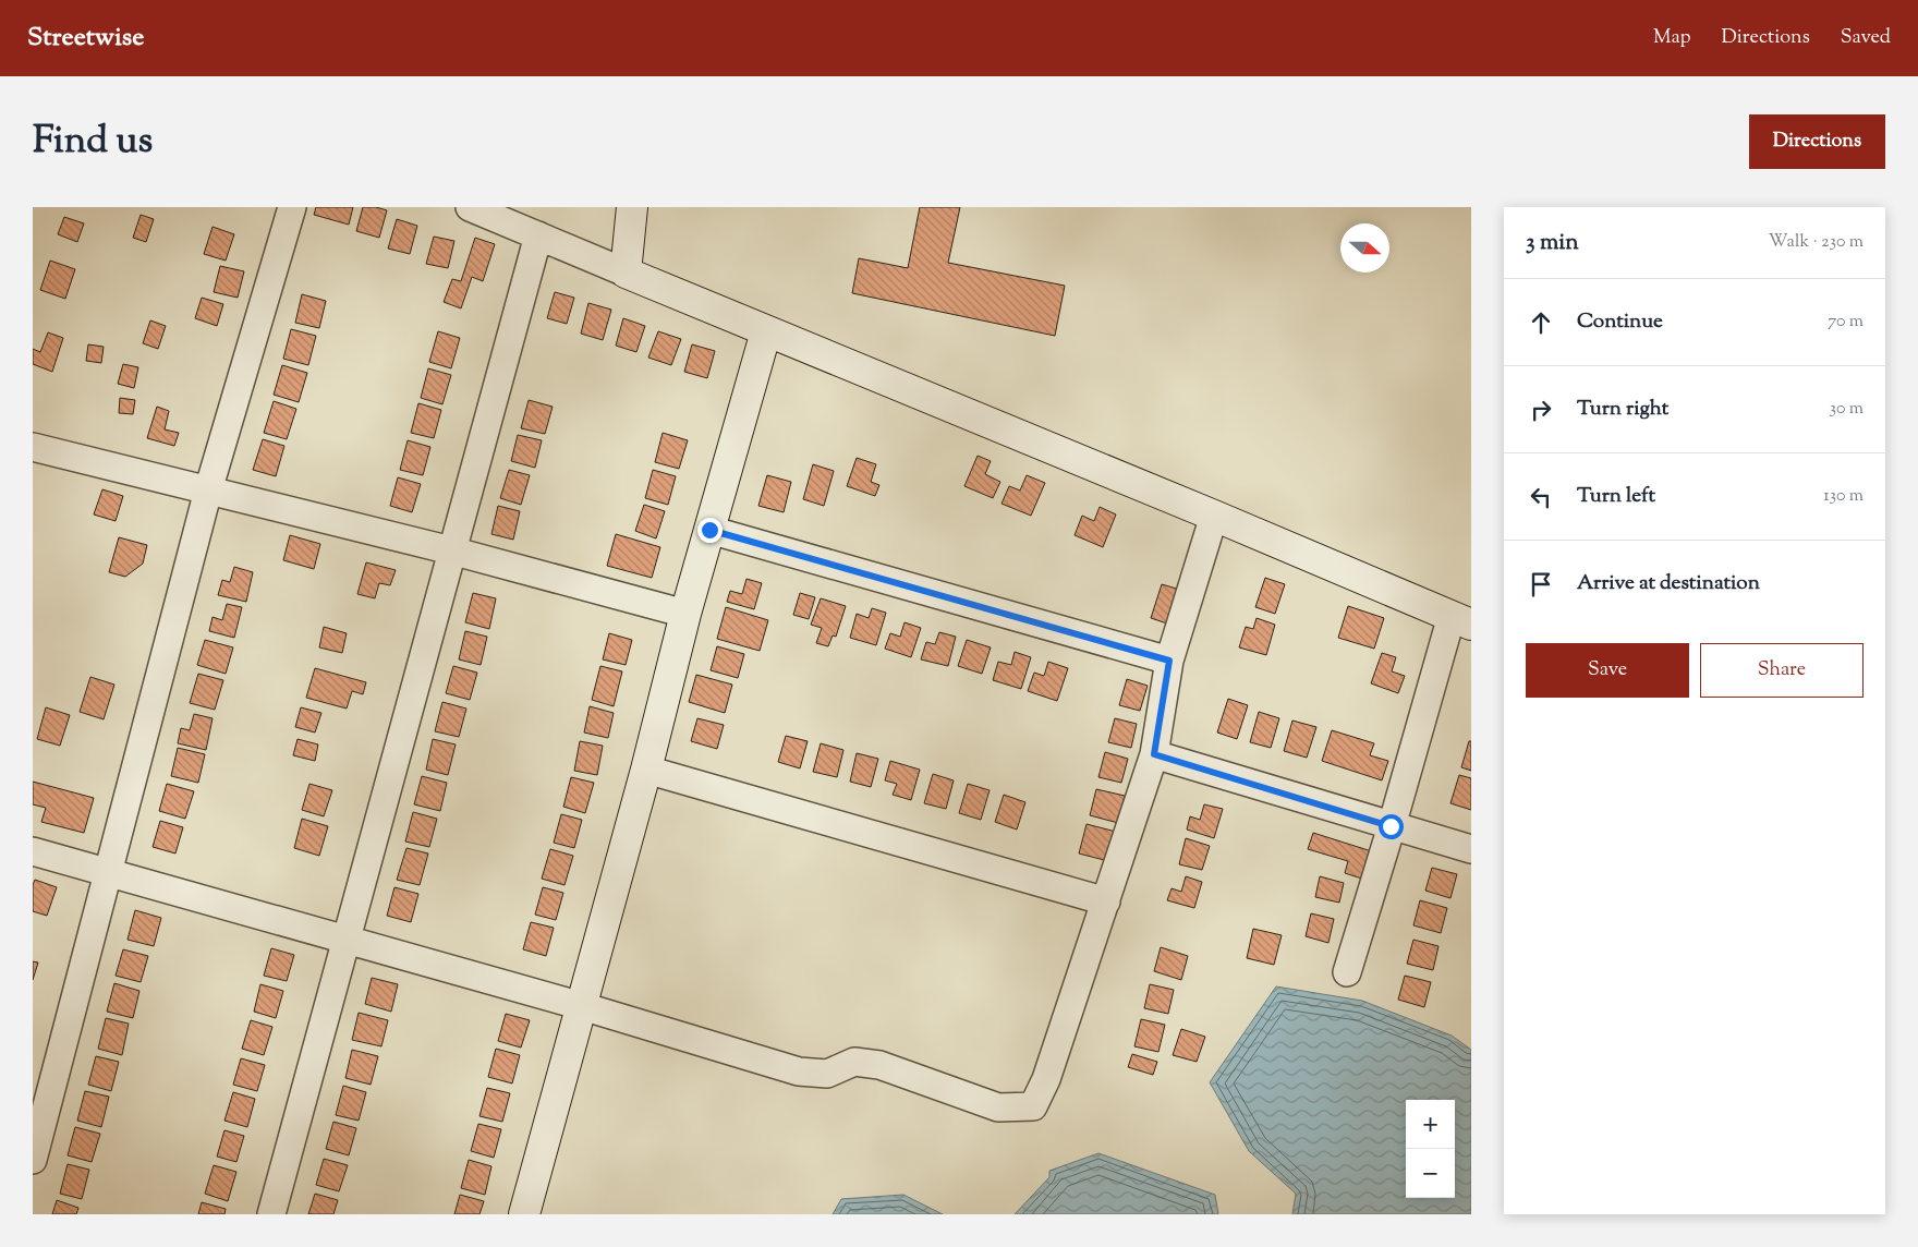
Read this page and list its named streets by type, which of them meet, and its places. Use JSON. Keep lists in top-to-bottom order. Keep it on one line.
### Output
{"north":"right","page":{"header":"Streetwise","nav":["Map","Directions","Saved"],"title":"Find us","buttons":["Directions",["Save","Share"]],"heading":["3 min","Walk · 230 m"],"list":[["Continue","70 m"],["Turn right","30 m"],["Turn left","130 m"],"Arrive at destination"],"map_buttons":["+","−"]}}
